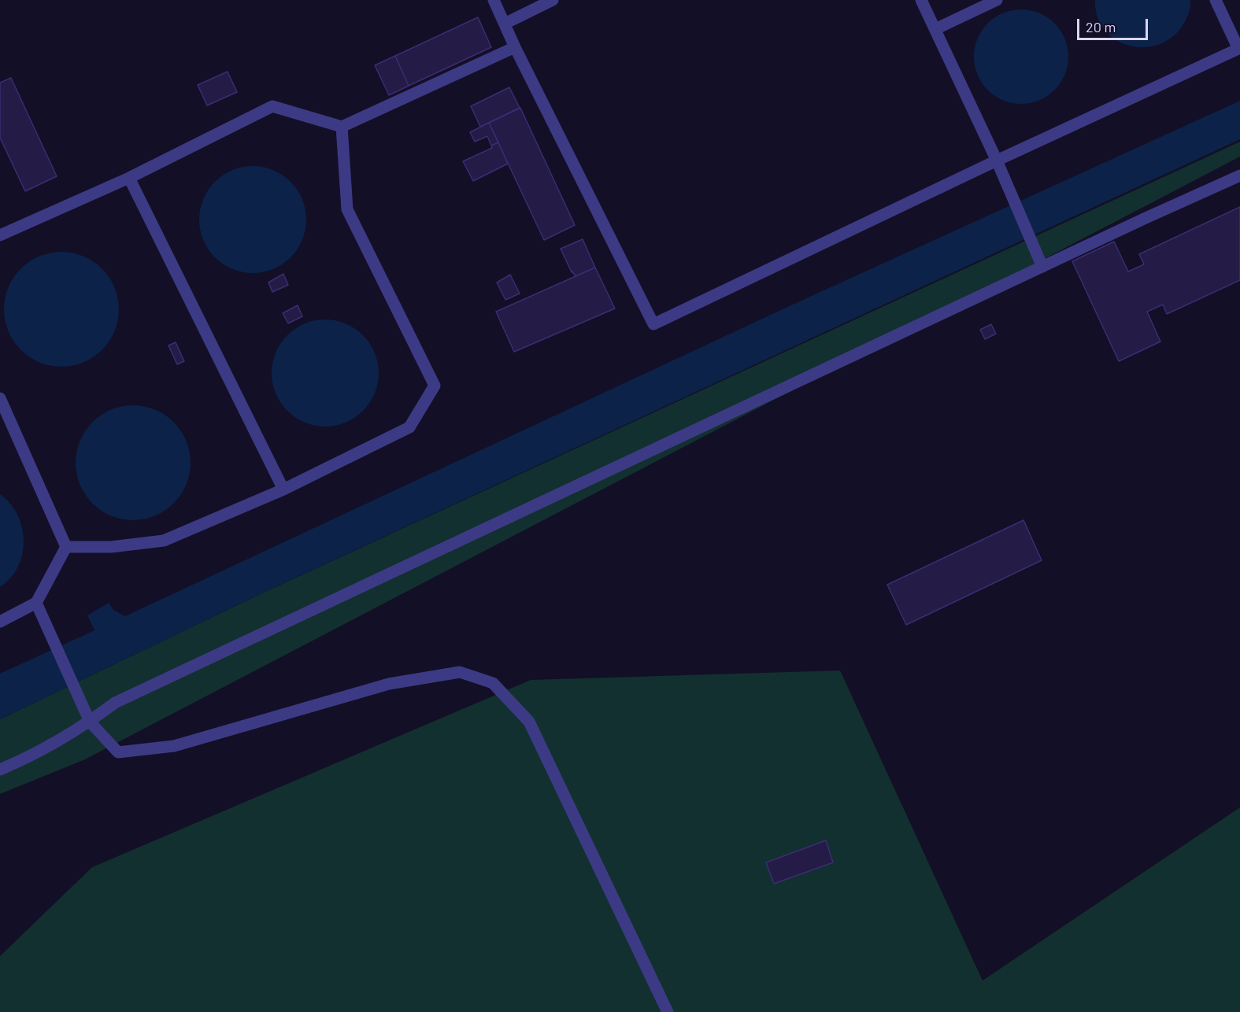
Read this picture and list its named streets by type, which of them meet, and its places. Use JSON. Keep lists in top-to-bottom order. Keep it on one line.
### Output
{"scale_bar":"20 m"}
